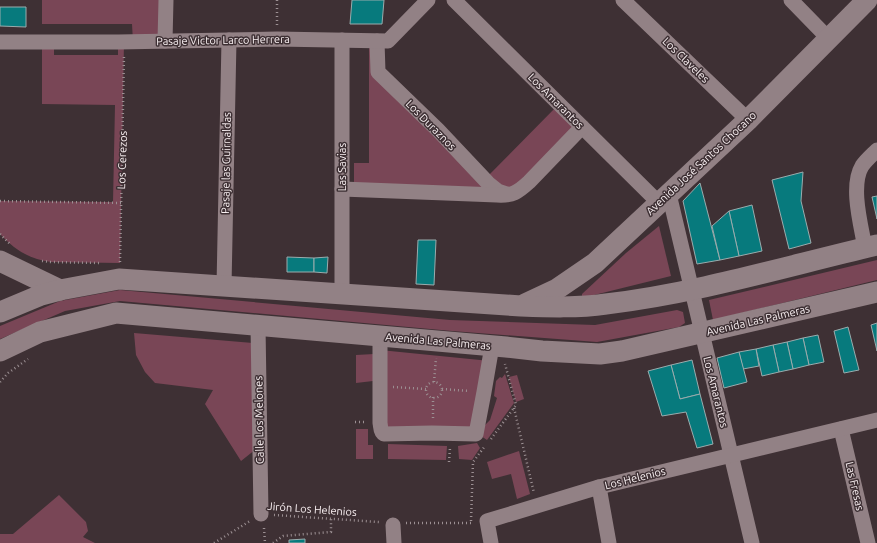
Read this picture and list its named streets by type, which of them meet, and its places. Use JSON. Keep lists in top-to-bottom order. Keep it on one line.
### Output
{"streets":{"main road":["Avenida José Santos Chocano","Avenida Las Palmeras"],"street":["Pasaje Victor Larco Herrera","Los Claveles","Los Amarantos","Los Duraznos","Pasaje las Guirnaldas","Las Savias","Calle Los Melones","Los Helenios","Las Fresas"],"path":["Los Cerezos","Jirón Los Helenios"]},"crossings":[["Pasaje Victor Larco Herrera","Los Duraznos"],["Pasaje Victor Larco Herrera","Los Cerezos"],["Pasaje Victor Larco Herrera","Pasaje las Guirnaldas"],["Pasaje Victor Larco Herrera","Las Savias"],["Los Claveles","Avenida José Santos Chocano"],["Los Amarantos","Avenida José Santos Chocano"],["Los Amarantos","Avenida Las Palmeras"],["Los Amarantos","Los Helenios"],["Avenida Las Palmeras","Calle Los Melones"],["Calle Los Melones","Jirón Los Helenios"],["Los Helenios","Las Fresas"]]}
